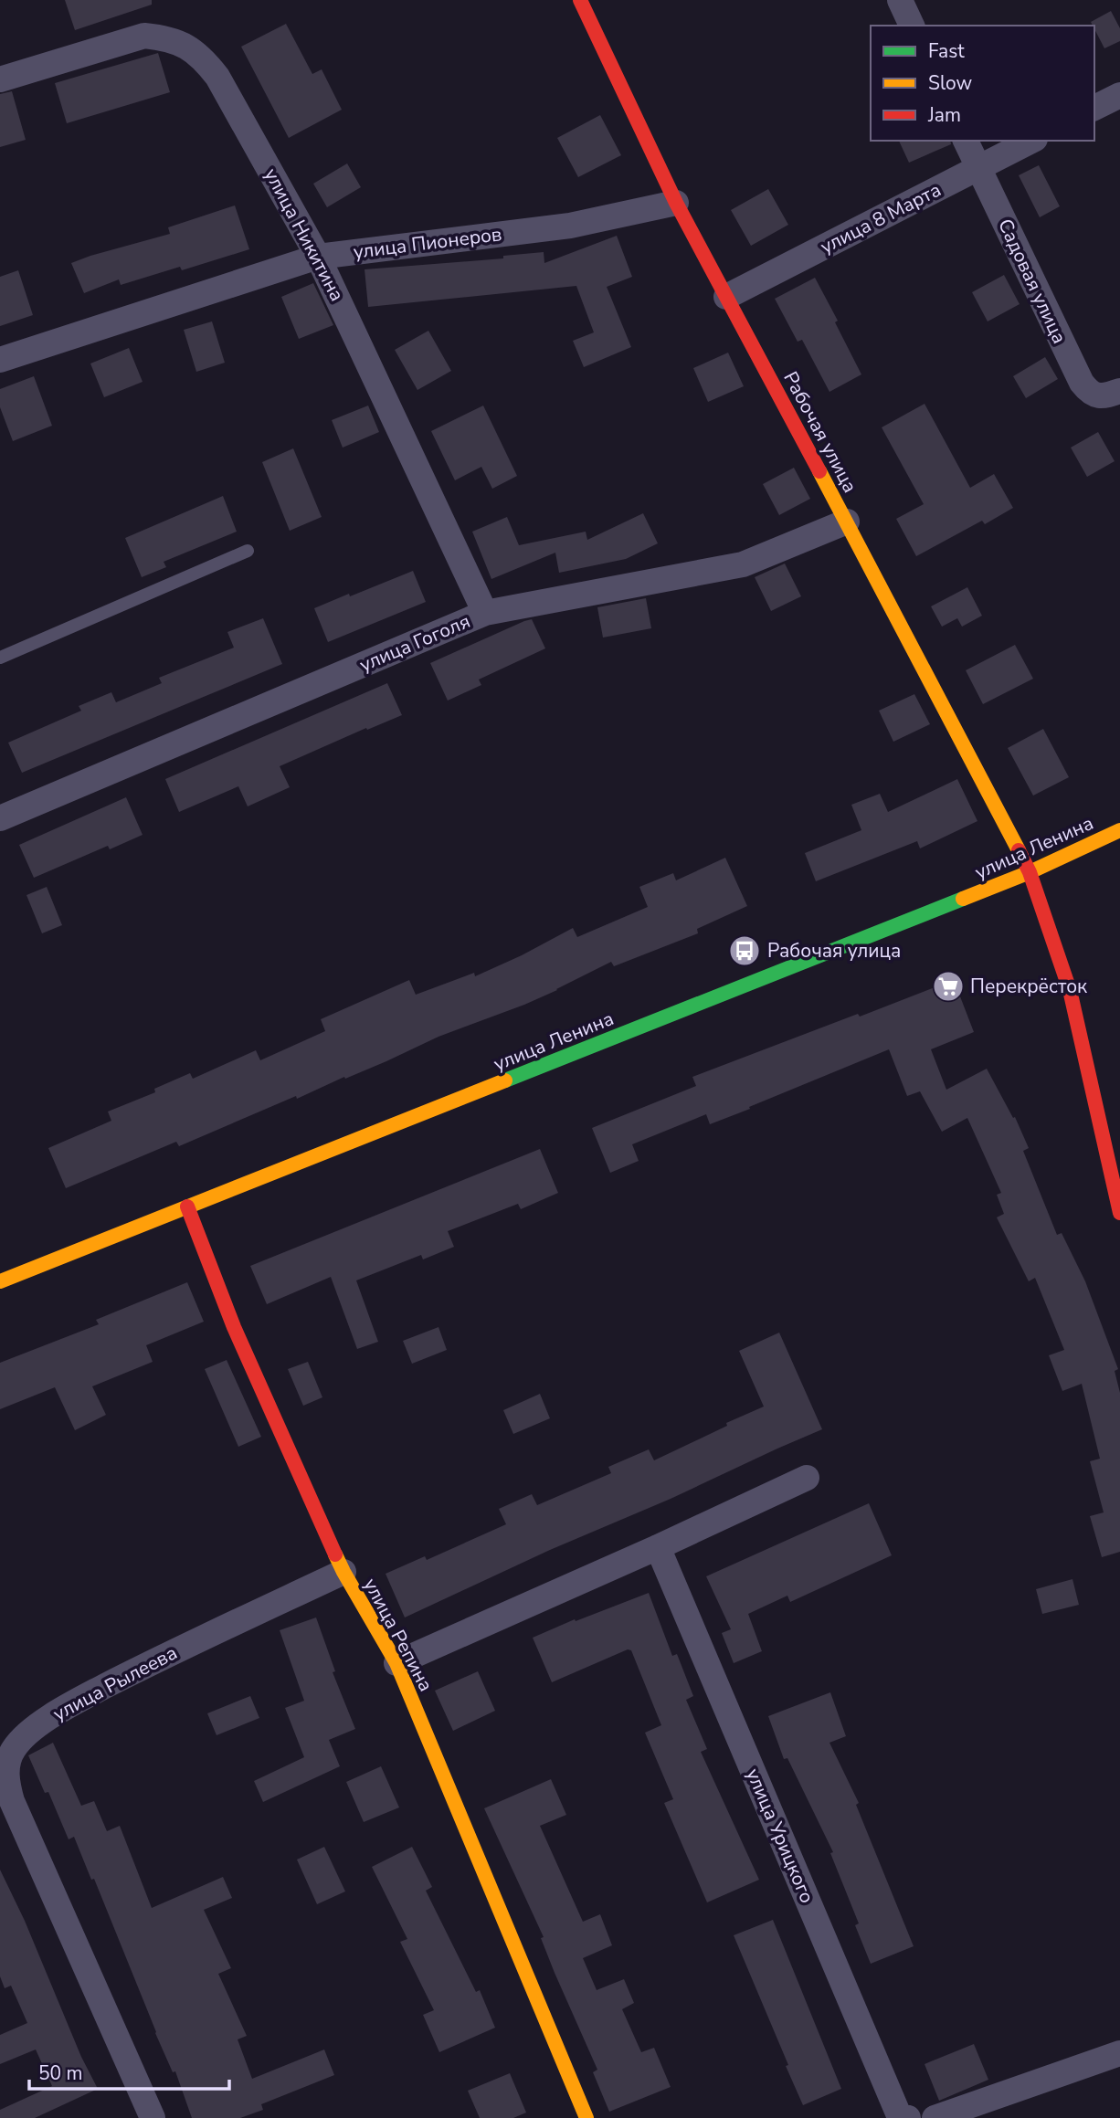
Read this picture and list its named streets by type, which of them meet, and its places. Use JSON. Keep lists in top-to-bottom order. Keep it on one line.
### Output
{"streets":{"street":["улица 8 Марта","улица Никитина","улица Пионеров","Садовая улица","Рабочая улица","улица Гоголя","улица Ленина","улица Репина","улица Рылеева","улица Урицкого"]},"crossings":[["улица 8 Марта","Садовая улица"],["улица 8 Марта","Рабочая улица"],["улица Никитина","улица Пионеров"],["улица Никитина","улица Гоголя"],["улица Пионеров","Рабочая улица"],["Рабочая улица","улица Гоголя"],["Рабочая улица","улица Ленина"],["улица Ленина","улица Репина"],["улица Репина","улица Рылеева"]],"places":{"bus stop":["Рабочая улица"],"supermarket":["Перекрёсток"]},"legend":["Fast","Slow","Jam"],"scale_bar":"50 m"}
